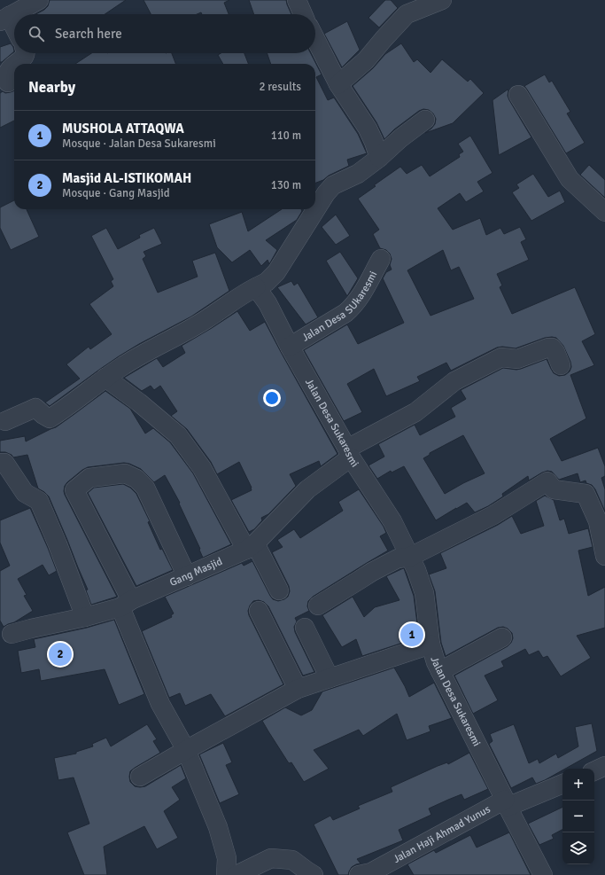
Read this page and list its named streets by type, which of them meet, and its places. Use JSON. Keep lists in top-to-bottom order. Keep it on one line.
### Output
{"streets":{"street":["Jalan Desa SUkaresmi","Jalan Desa Sukaresmi","Gang Masjid","Jalan Haji Ahmad Yunus"]},"crossings":[["Jalan Desa SUkaresmi","Jalan Desa Sukaresmi"],["Jalan Desa Sukaresmi","Gang Masjid"],["Jalan Desa Sukaresmi","Jalan Haji Ahmad Yunus"]],"page":{"search":"Search here","heading":["Nearby","2 results"],"list":[{"mark":"1","name":"MUSHOLA ATTAQWA","note":"Mosque · Jalan Desa Sukaresmi","value":"110 m"},{"mark":"2","name":"Masjid AL-ISTIKOMAH","note":"Mosque · Gang Masjid","value":"130 m"}],"pins":["1","2"],"map_buttons":["+","−"]}}
